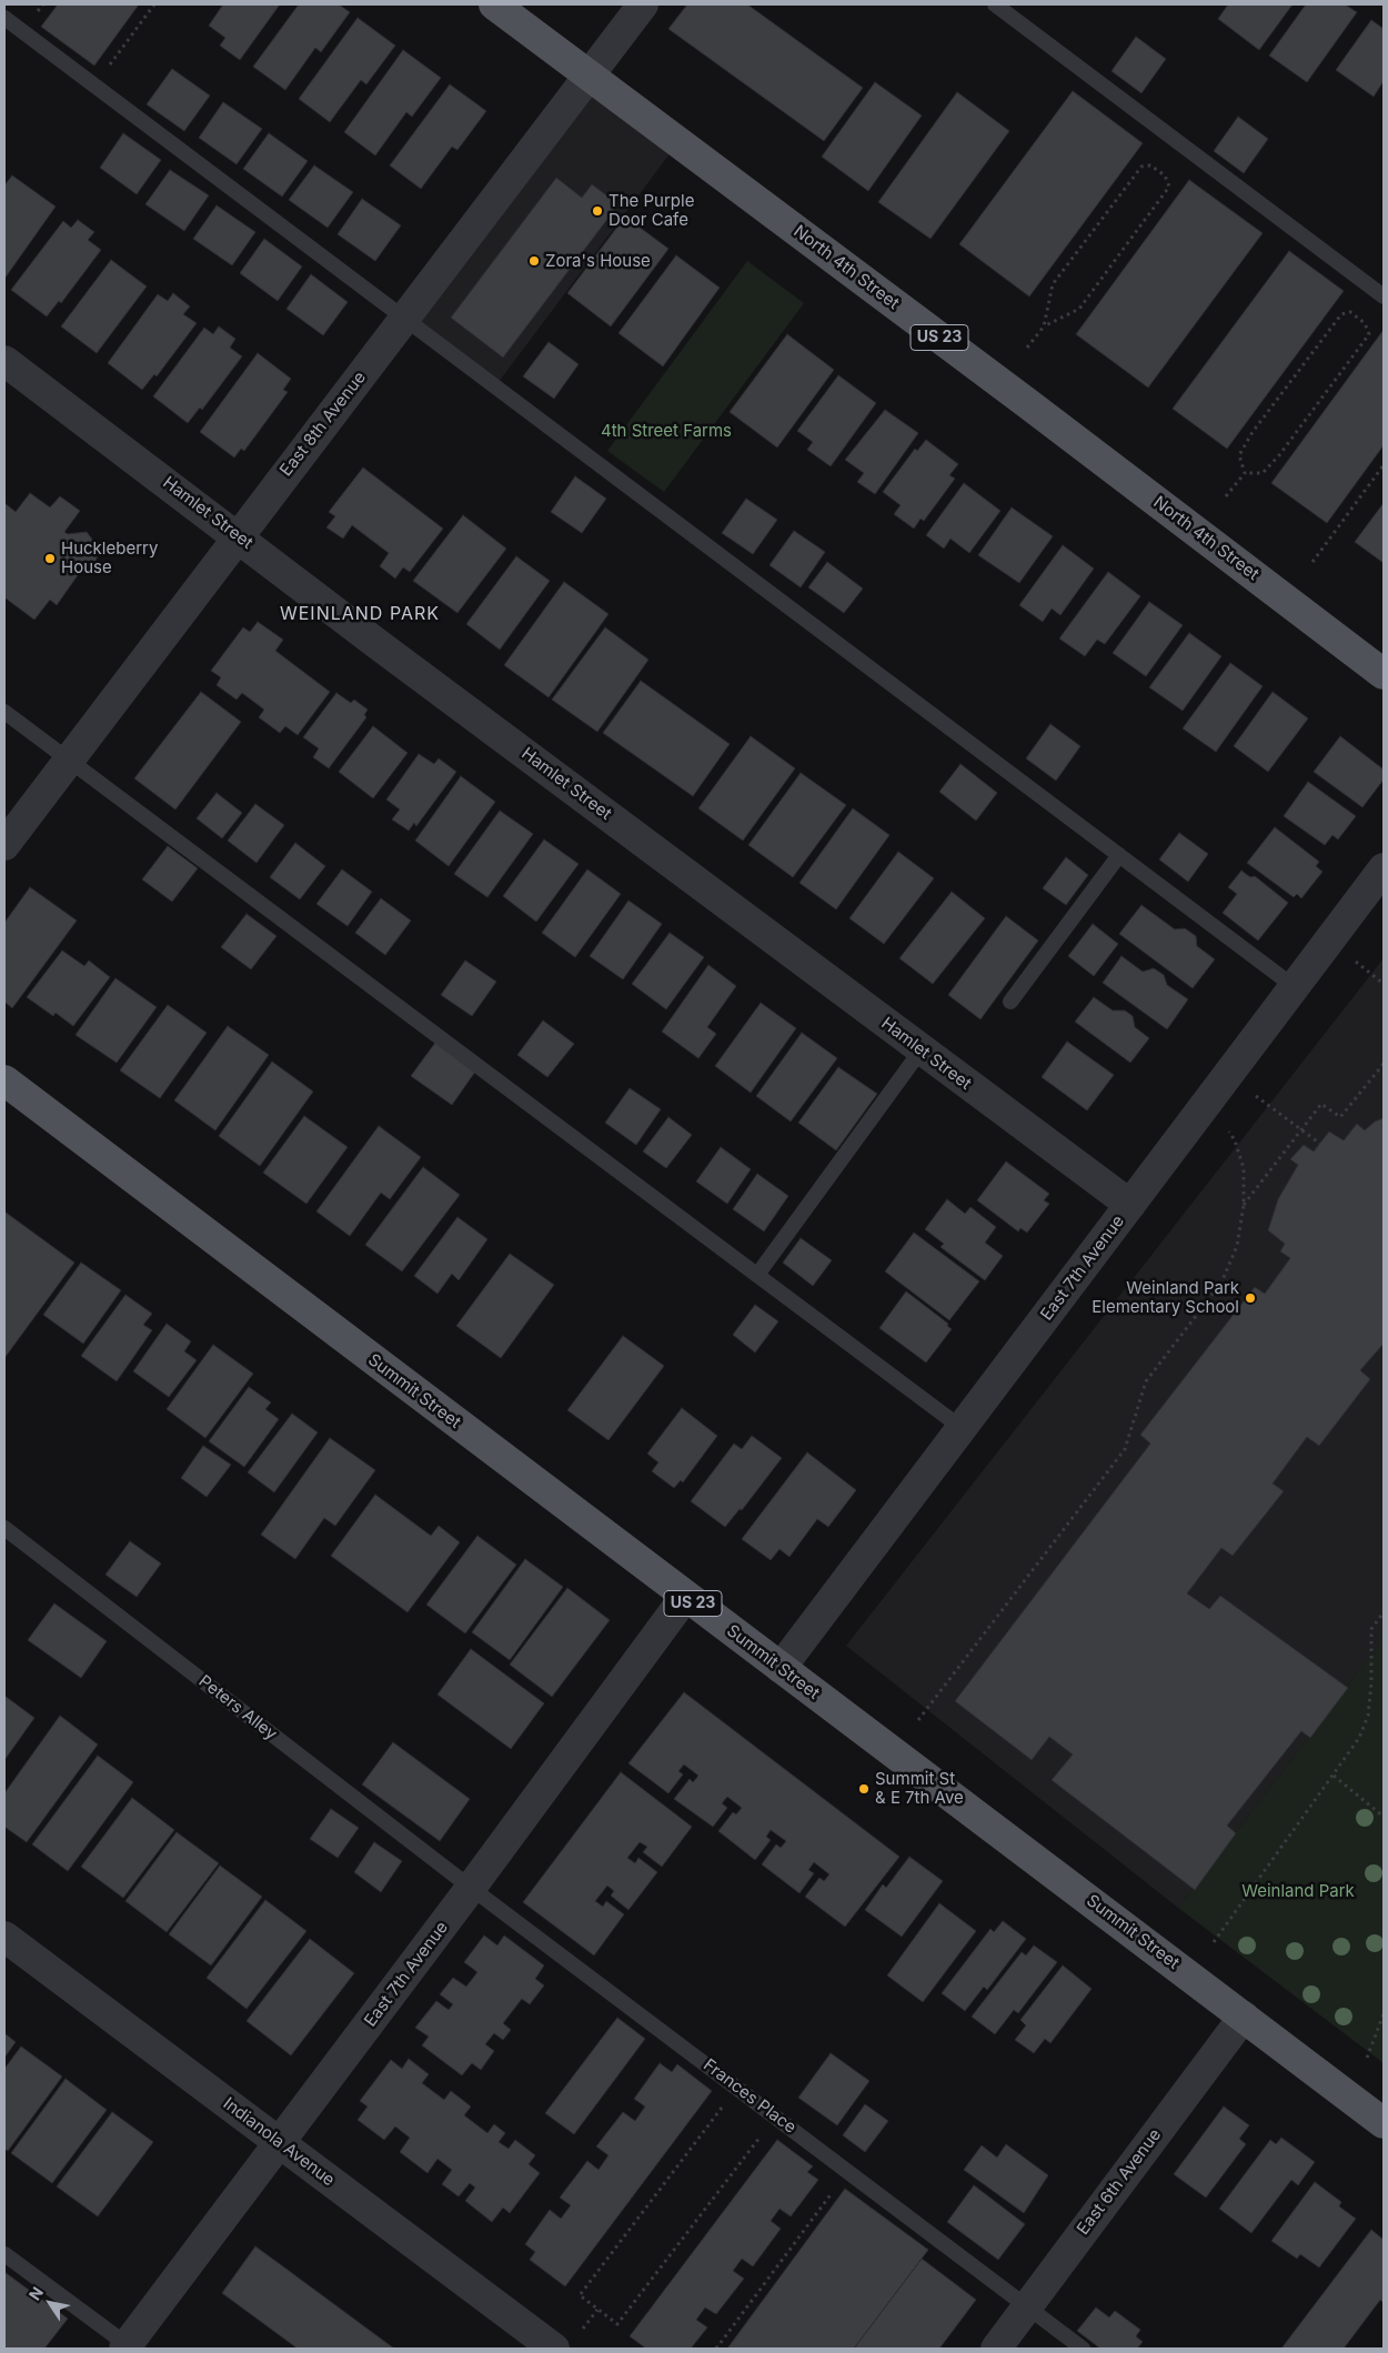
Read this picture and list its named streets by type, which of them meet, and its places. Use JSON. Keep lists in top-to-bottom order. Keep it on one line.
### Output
{"streets":{"main road":["North 4th Street","US 23","Summit Street"],"street":["East 8th Avenue","Hamlet Street","East 7th Avenue","Indianola Avenue","East 6th Avenue"],"lane":["Peters Alley","Frances Place"]},"crossings":[["North 4th Street","East 8th Avenue"],["East 8th Avenue","Hamlet Street"],["Hamlet Street","East 7th Avenue"],["East 7th Avenue","Summit Street"],["East 7th Avenue","Peters Alley"],["East 7th Avenue","Frances Place"],["East 7th Avenue","Indianola Avenue"],["Summit Street","East 6th Avenue"],["Peters Alley","Frances Place"],["Frances Place","East 6th Avenue"]],"districts":["WEINLAND PARK"],"parks":["4th Street Farms","Weinland Park"],"places":["The Purple Door Cafe","Zora's House","Huckleberry House","Weinland Park Elementary School","Summit St & E 7th Ave"],"north":"top left"}
